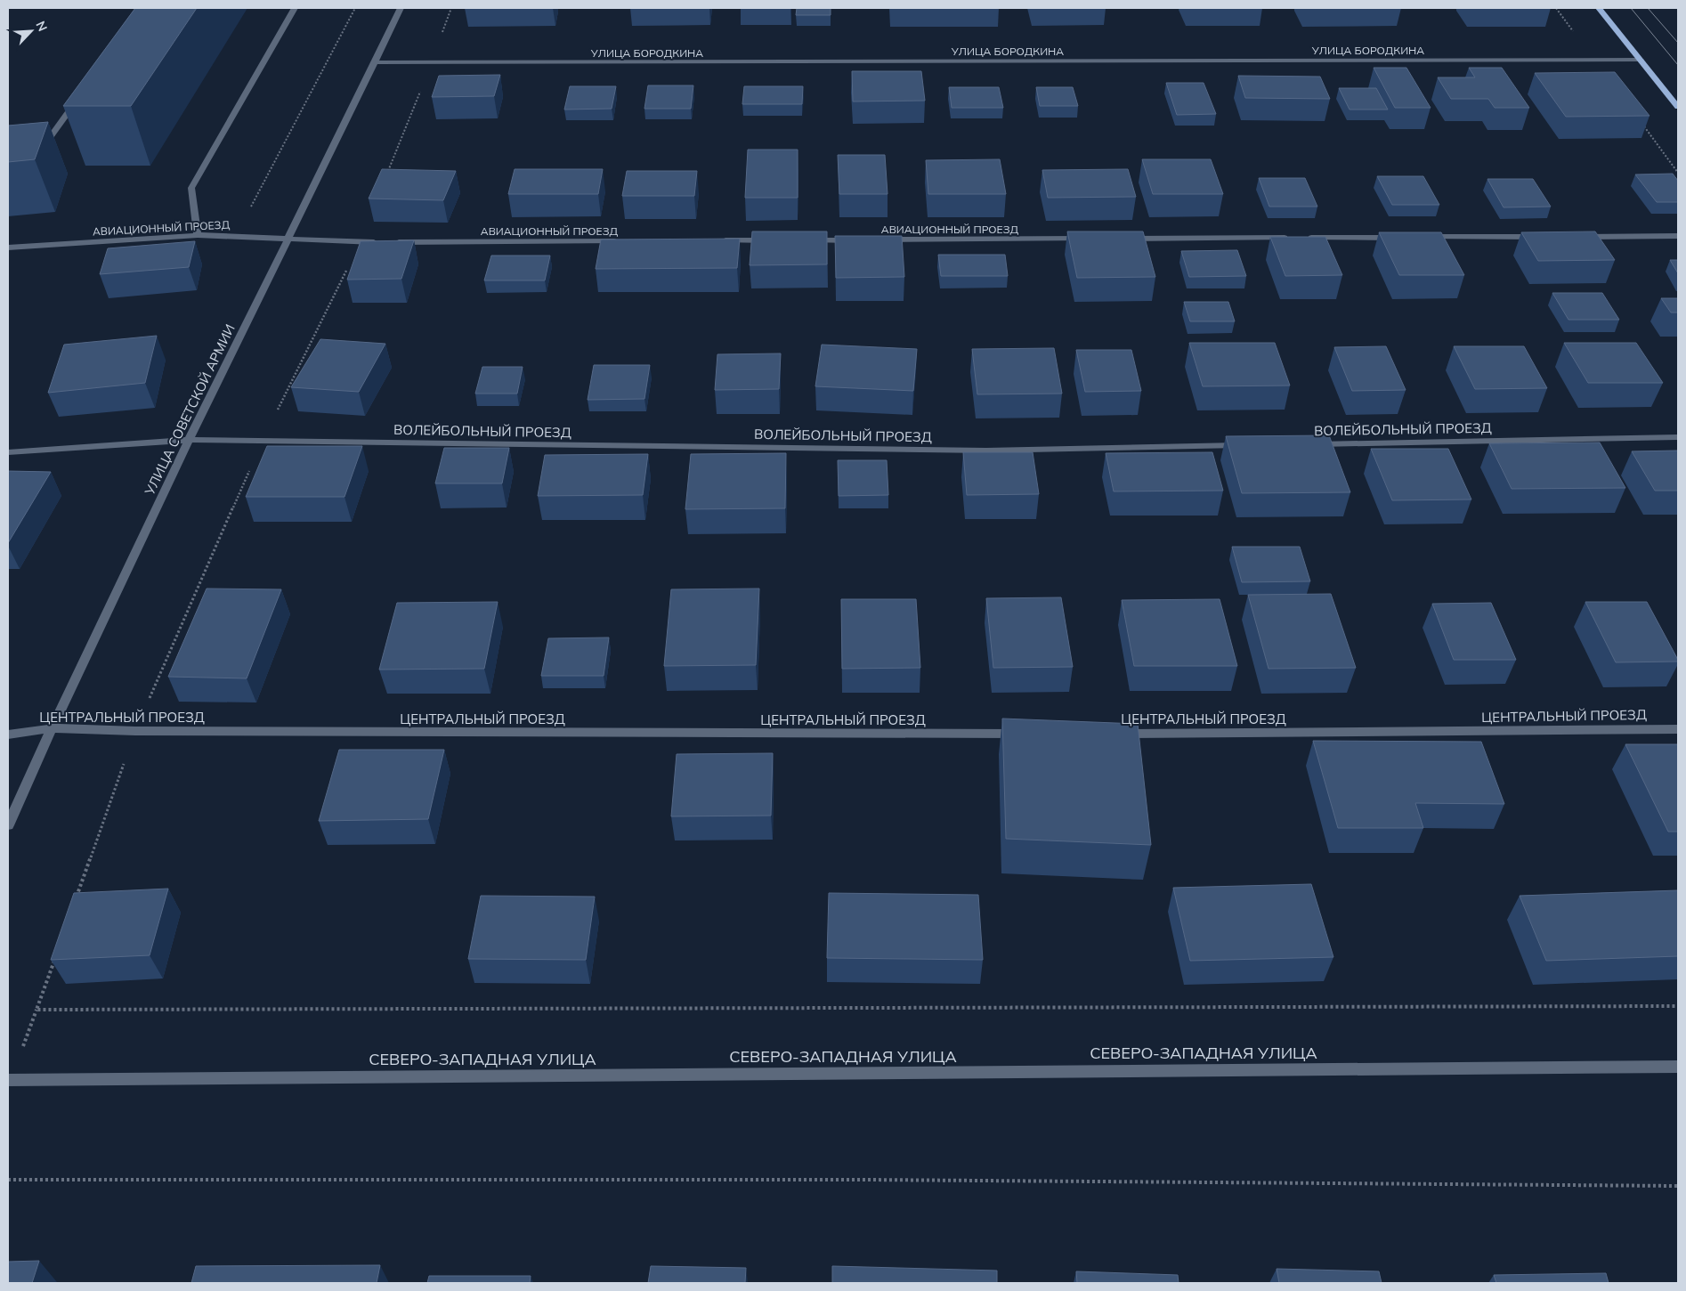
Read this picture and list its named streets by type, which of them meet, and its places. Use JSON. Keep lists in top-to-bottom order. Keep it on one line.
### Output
{"streets":{"street":["УЛИЦА БОРОДКИНА","АВИАЦИОННЫЙ ПРОЕЗД","УЛИЦА СОВЕТСКОЙ АРМИИ","ВОЛЕЙБОЛЬНЫЙ ПРОЕЗД","ЦЕНТРАЛЬНЫЙ ПРОЕЗД","СЕВЕРО-ЗАПАДНАЯ УЛИЦА"]},"crossings":[["УЛИЦА БОРОДКИНА","УЛИЦА СОВЕТСКОЙ АРМИИ"],["АВИАЦИОННЫЙ ПРОЕЗД","УЛИЦА СОВЕТСКОЙ АРМИИ"],["УЛИЦА СОВЕТСКОЙ АРМИИ","ВОЛЕЙБОЛЬНЫЙ ПРОЕЗД"],["УЛИЦА СОВЕТСКОЙ АРМИИ","ЦЕНТРАЛЬНЫЙ ПРОЕЗД"]],"north":"top right"}
